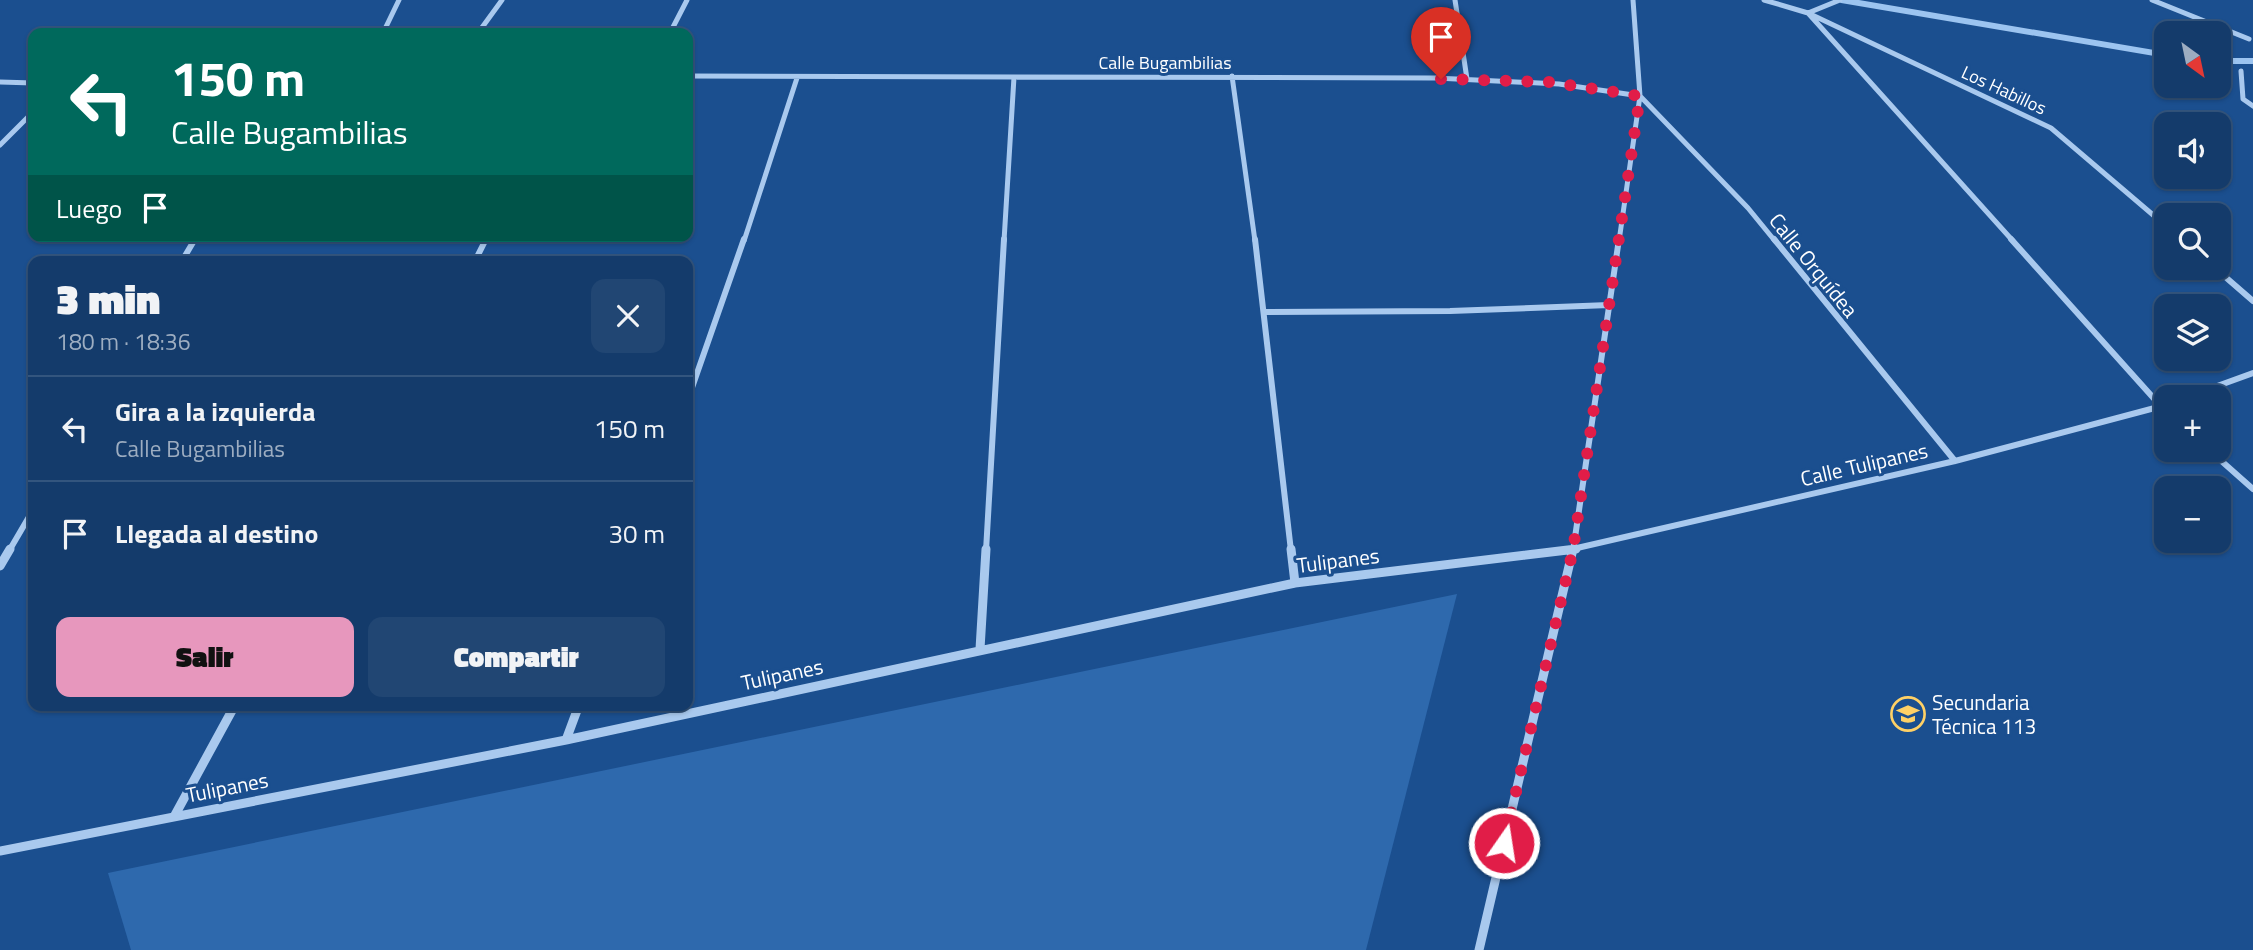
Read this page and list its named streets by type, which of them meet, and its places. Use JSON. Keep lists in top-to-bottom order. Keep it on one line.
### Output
{"streets":{"street":["Calle Bugambilias","Los Habillos","Calle Orquídea","Calle Tulipanes","Tulipanes"]},"crossings":[["Calle Bugambilias","Calle Orquídea"],["Los Habillos","Calle Tulipanes"],["Calle Orquídea","Calle Tulipanes"],["Calle Tulipanes","Tulipanes"]],"places":{"school or university":["Secundaria Técnica 113"]},"north":"bottom right","page":{"map_buttons":["+","−"],"turn":["150 m","Calle Bugambilias"],"then":"Luego","heading":["3 min","180 m · 18:36"],"list":[{"name":"Gira a la izquierda","note":"Calle Bugambilias","value":"150 m"},{"name":"Llegada al destino","value":"30 m"}],"buttons":["Salir","Compartir"]}}
